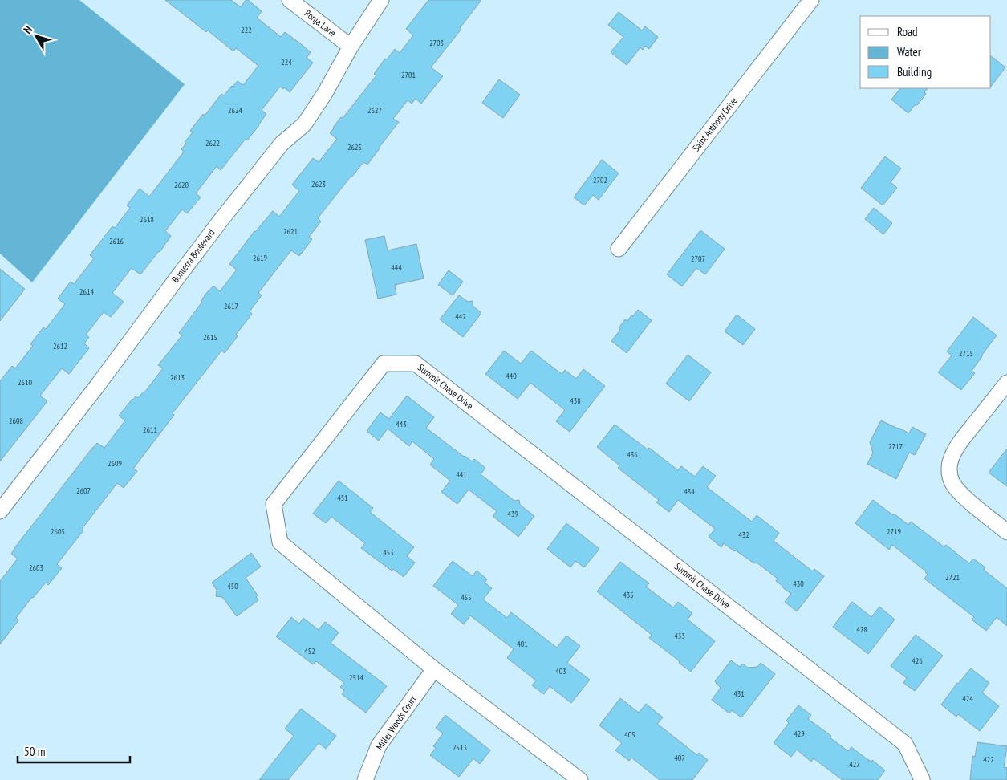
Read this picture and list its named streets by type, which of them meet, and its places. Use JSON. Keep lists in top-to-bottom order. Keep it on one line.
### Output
{"streets":{"street":["Ronja Lane","Saint Anthony Drive","Bonterra Boulevard","Summit Chase Drive","Miller Woods Court"]},"crossings":[["Ronja Lane","Bonterra Boulevard"],["Summit Chase Drive","Miller Woods Court"]],"house_numbers":["222","2703","224","2701","2624","2627","2622","2625","2702","2623","2620","2618","2621","2616","2619","2707","444","2614","2617","442","2615","2612","2715","440","2613","2610","438","2608","443","2611","2717","436","2609","441","2607","434","451","439","2605","2719","432","453","2603","2721","430","450","435","455","428","433","401","452","426","403","2514","431","424","429","405","2513","407","422","427"],"legend":["Road","Water","Building"],"scale_bar":"50 m","north":"top left"}
